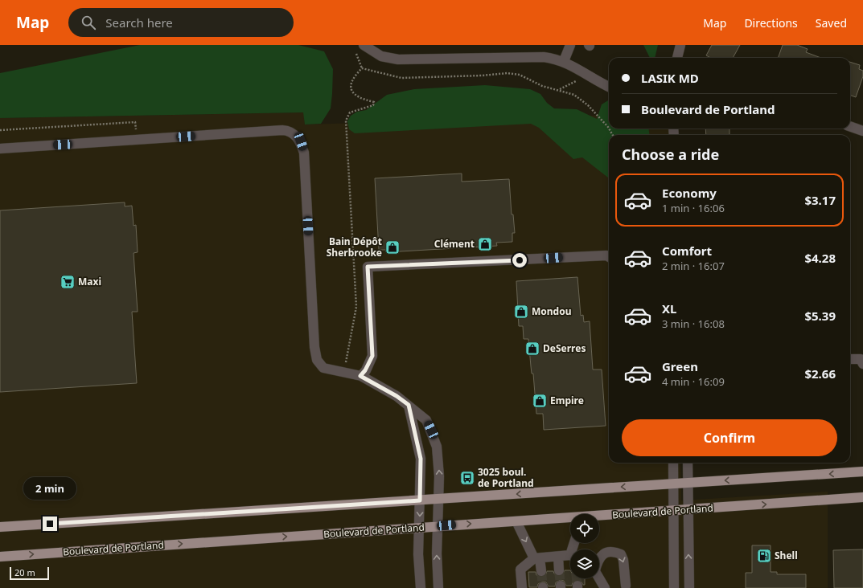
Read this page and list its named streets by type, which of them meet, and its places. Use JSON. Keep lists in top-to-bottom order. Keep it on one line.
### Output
{"streets":{"main road":["Boulevard de Portland"]},"places":{"shop":["Clément","Bain Dépôt Sherbrooke","Mondou","DeSerres","Empire"],"supermarket":["Maxi"],"bus stop":["3025 boul. de Portland"],"fuel station":["Shell"]},"scale_bar":"20 m","page":{"header":"Map","search":"Search here","nav":["Map","Directions","Saved"],"banner":["LASIK MD","Boulevard de Portland"],"heading":"Choose a ride","list":[{"name":"Economy","note":"1 min · 16:06","value":"$3.17"},{"name":"Comfort","note":"2 min · 16:07","value":"$4.28"},{"name":"XL","note":"3 min · 16:08","value":"$5.39"},{"name":"Green","note":"4 min · 16:09","value":"$2.66"}],"buttons":"Confirm","bubble":"2 min","scale":"20 m"}}
